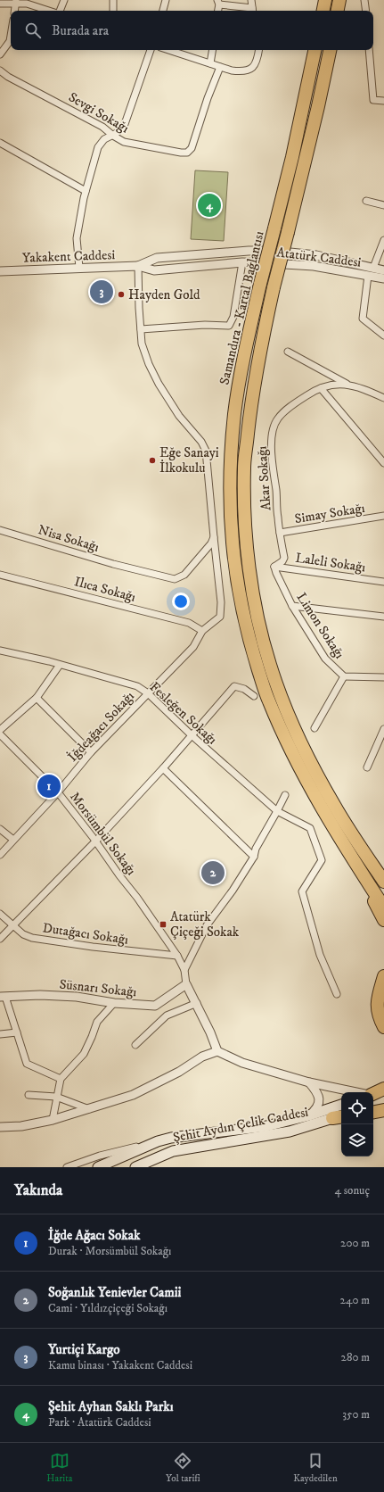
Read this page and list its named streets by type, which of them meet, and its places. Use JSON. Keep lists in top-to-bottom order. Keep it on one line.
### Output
{"streets":{"highway":["Samandıra - Kartal Bağlantısı"],"main road":["Şehit Aydın Çelik Caddesi"],"street":["Sevgi Sokağı","Yakakent Caddesi","Atatürk Caddesi","Akar Sokağı","Simay Sokağı","Nisa Sokağı","Laleli Sokağı","Ilıca Sokağı","Limon Sokağı","Fesleğen Sokağı","İğdeağacı Sokağı","Morsümbül Sokağı","Dutağacı Sokağı","Süsnarı Sokağı"]},"crossings":[["Yakakent Caddesi","Atatürk Caddesi"],["Akar Sokağı","Simay Sokağı"],["Akar Sokağı","Laleli Sokağı"],["Akar Sokağı","Limon Sokağı"],["Laleli Sokağı","Limon Sokağı"],["Ilıca Sokağı","İğdeağacı Sokağı"],["Fesleğen Sokağı","İğdeağacı Sokağı"],["İğdeağacı Sokağı","Morsümbül Sokağı"],["Morsümbül Sokağı","Dutağacı Sokağı"]],"places":{"other":["Hayden Gold","Eğe Sanayi İlkokulu"],"transit":["Atatürk Çiçeği Sokak"]},"page":{"search":"Burada ara","pins":["4","3","1","2"],"heading":["Yakında","4 sonuç"],"list":[{"mark":"1","name":"İğde Ağacı Sokak","note":"Durak · Morsümbül Sokağı","value":"200 m"},{"mark":"2","name":"Soğanlık Yenievler Camii","note":"Cami · Yıldızçiçeği Sokağı","value":"240 m"},{"mark":"3","name":"Yurtiçi Kargo","note":"Kamu binası · Yakakent Caddesi","value":"280 m"},{"mark":"4","name":"Şehit Ayhan Saklı Parkı","note":"Park · Atatürk Caddesi","value":"350 m"}],"nav":["Harita","Yol tarifi","Kaydedilen"]}}
